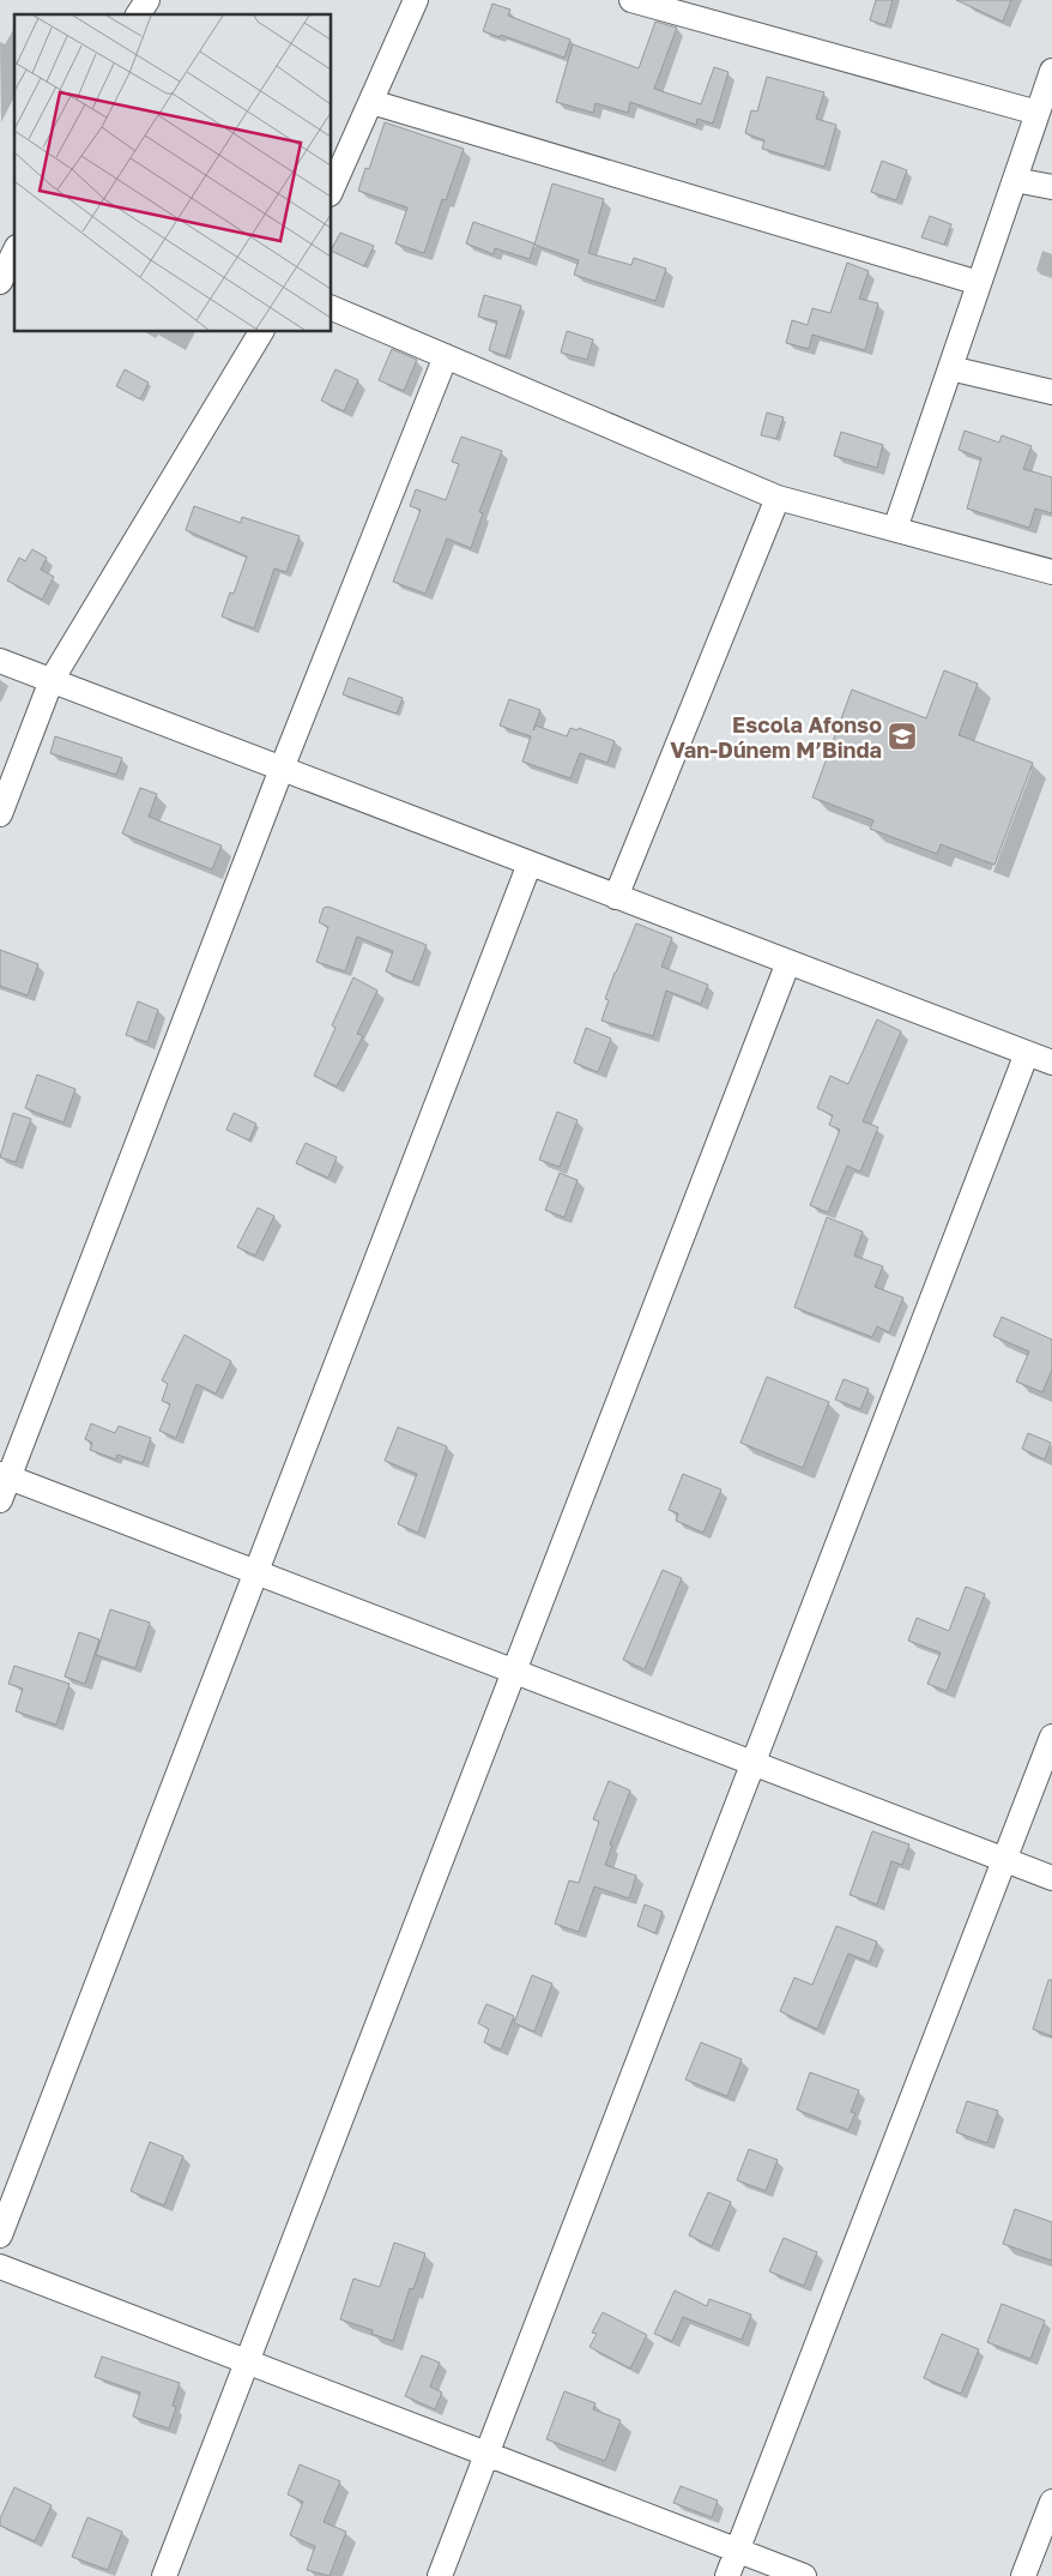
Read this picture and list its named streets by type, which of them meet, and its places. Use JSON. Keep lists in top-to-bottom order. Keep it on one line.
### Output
{"places":{"school or university":["Escola Afonso Van-Dúnem M’Binda"]}}
